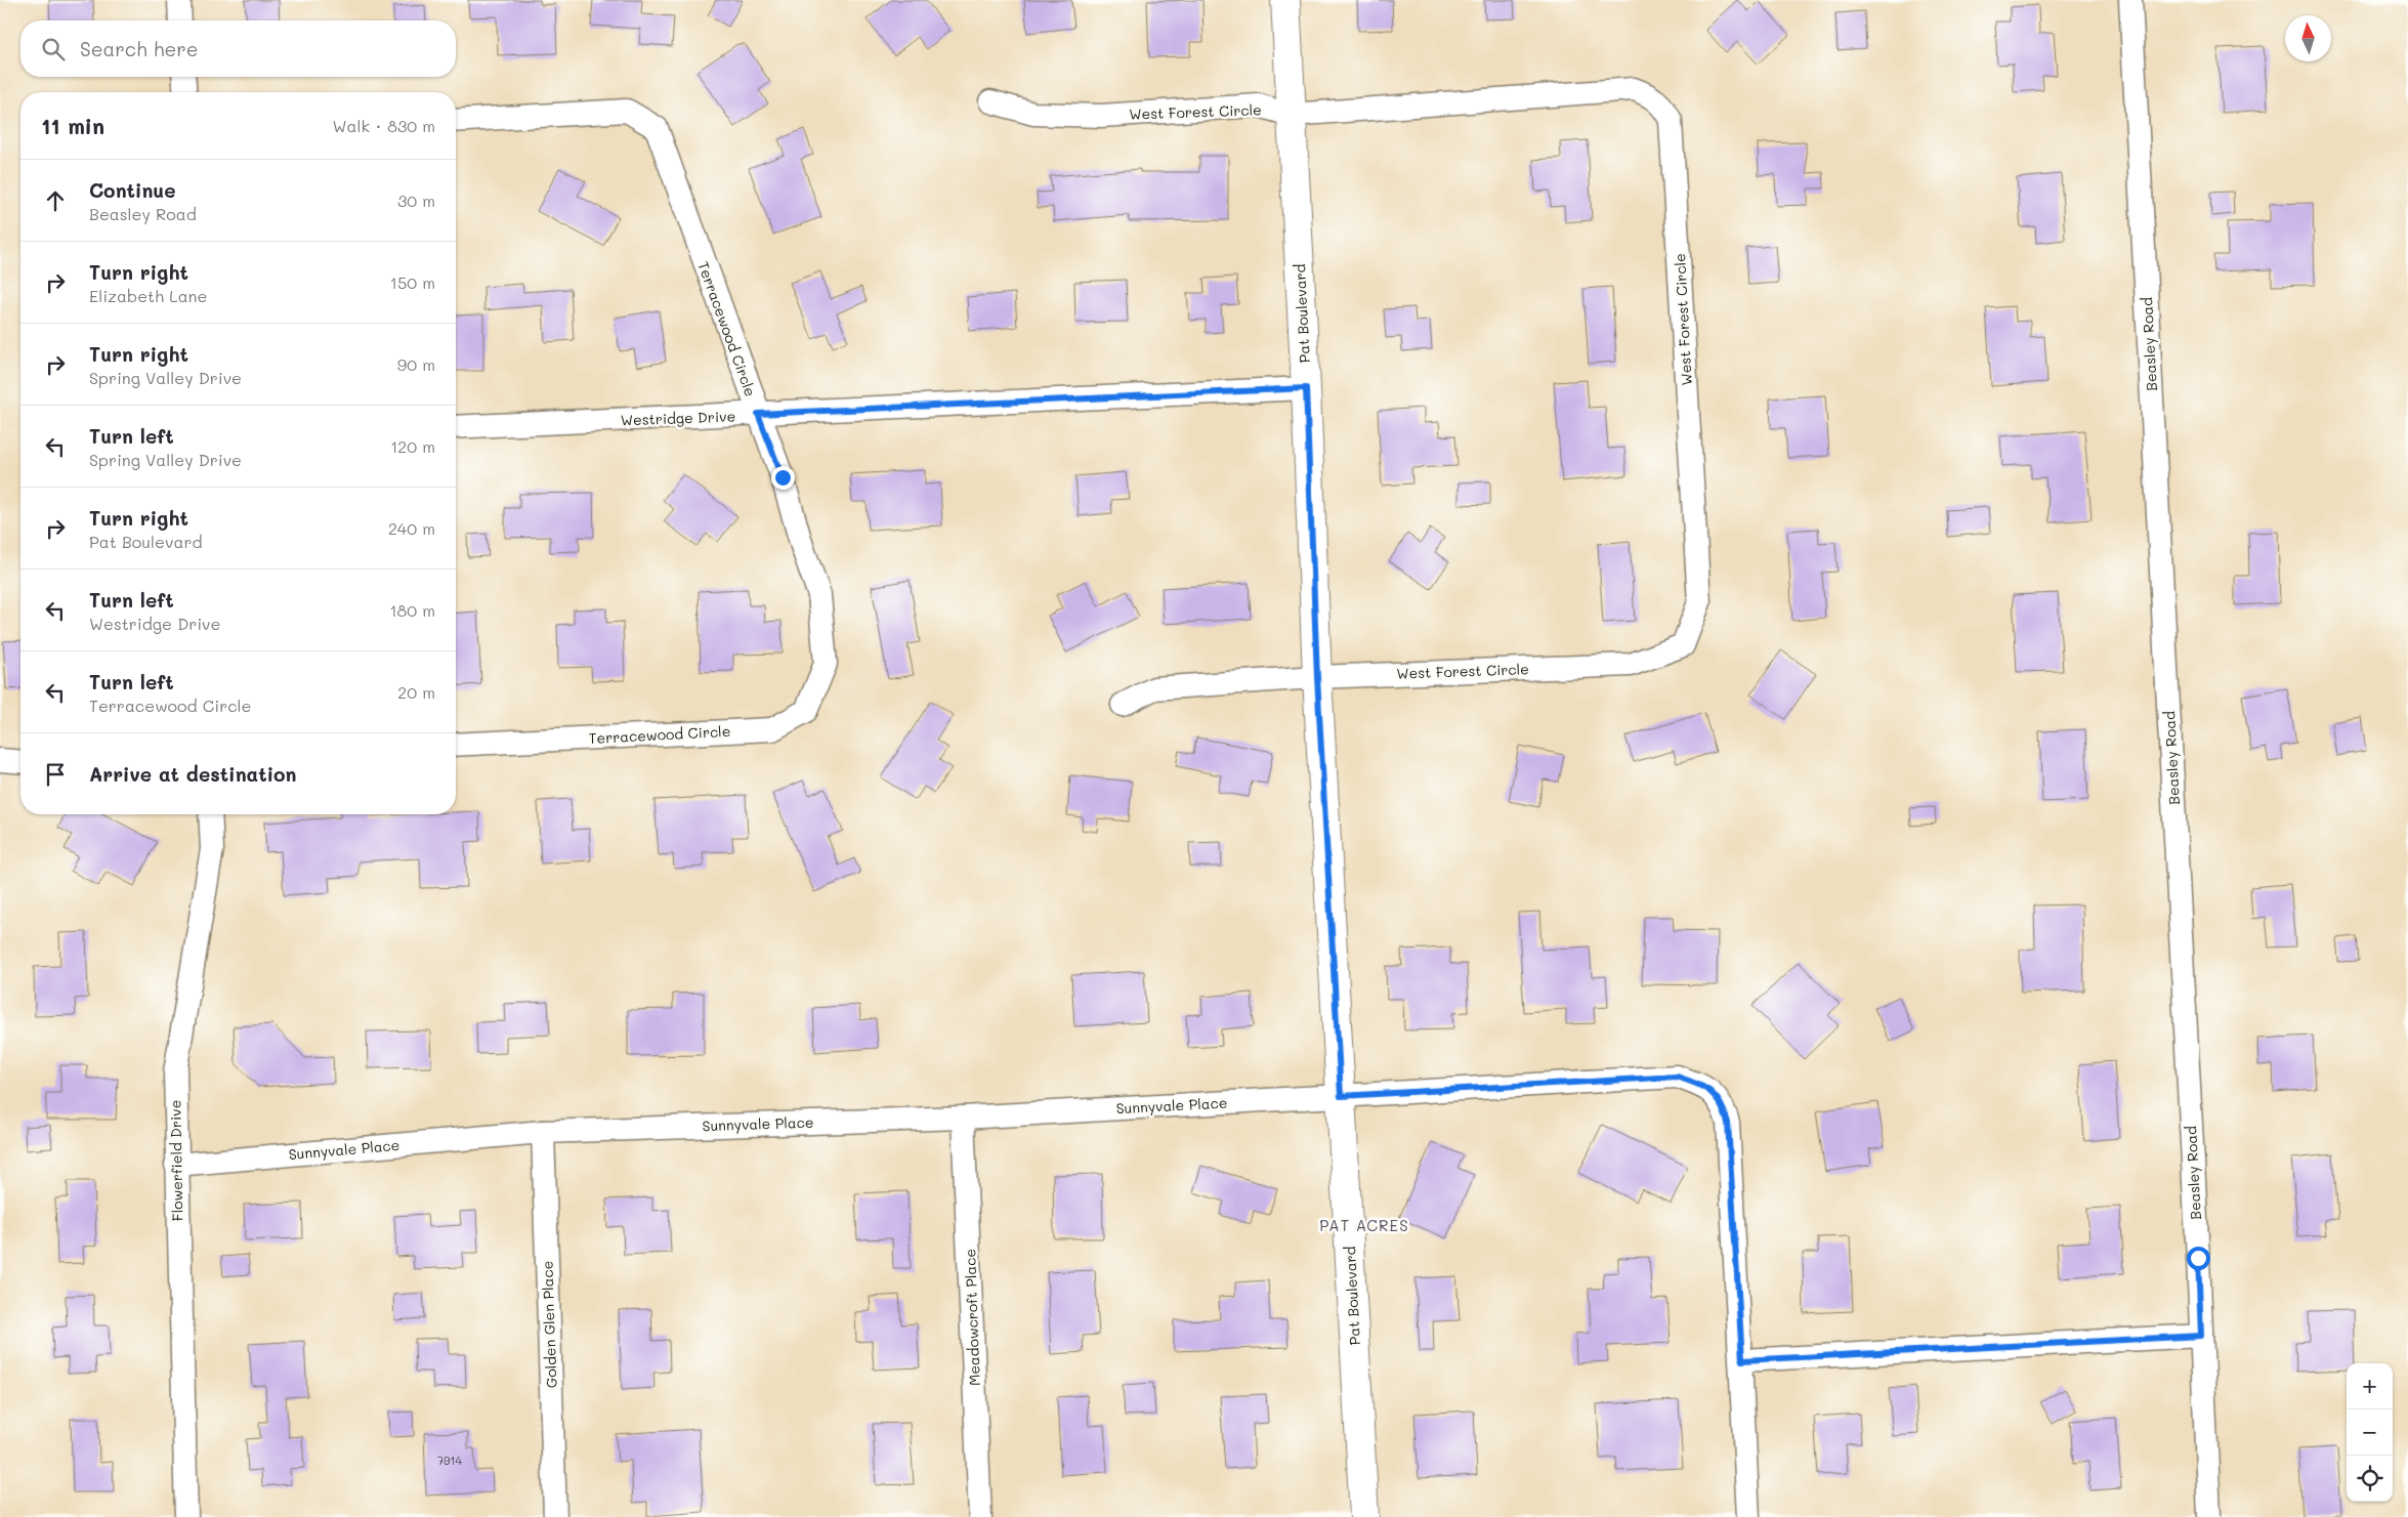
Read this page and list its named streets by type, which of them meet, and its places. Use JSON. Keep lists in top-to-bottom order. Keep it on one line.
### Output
{"streets":{"street":["West Forest Circle","Pat Boulevard","Terracewood Circle","Beasley Road","Westridge Drive","Sunnyvale Place","Flowerfield Drive","Meadowcroft Place","Golden Glen Place"]},"crossings":[["West Forest Circle","Pat Boulevard"],["Pat Boulevard","Westridge Drive"],["Pat Boulevard","Sunnyvale Place"],["Terracewood Circle","Westridge Drive"],["Sunnyvale Place","Flowerfield Drive"],["Sunnyvale Place","Meadowcroft Place"],["Sunnyvale Place","Golden Glen Place"]],"districts":["PAT ACRES"],"house_numbers":["7914"],"north":"top","page":{"search":"Search here","heading":["11 min","Walk · 830 m"],"list":[["Continue","Beasley Road","30 m"],["Turn right","Elizabeth Lane","150 m"],["Turn right","Spring Valley Drive","90 m"],["Turn left","Spring Valley Drive","120 m"],["Turn right","Pat Boulevard","240 m"],["Turn left","Westridge Drive","180 m"],["Turn left","Terracewood Circle","20 m"],"Arrive at destination"],"map_buttons":["+","−"]}}
